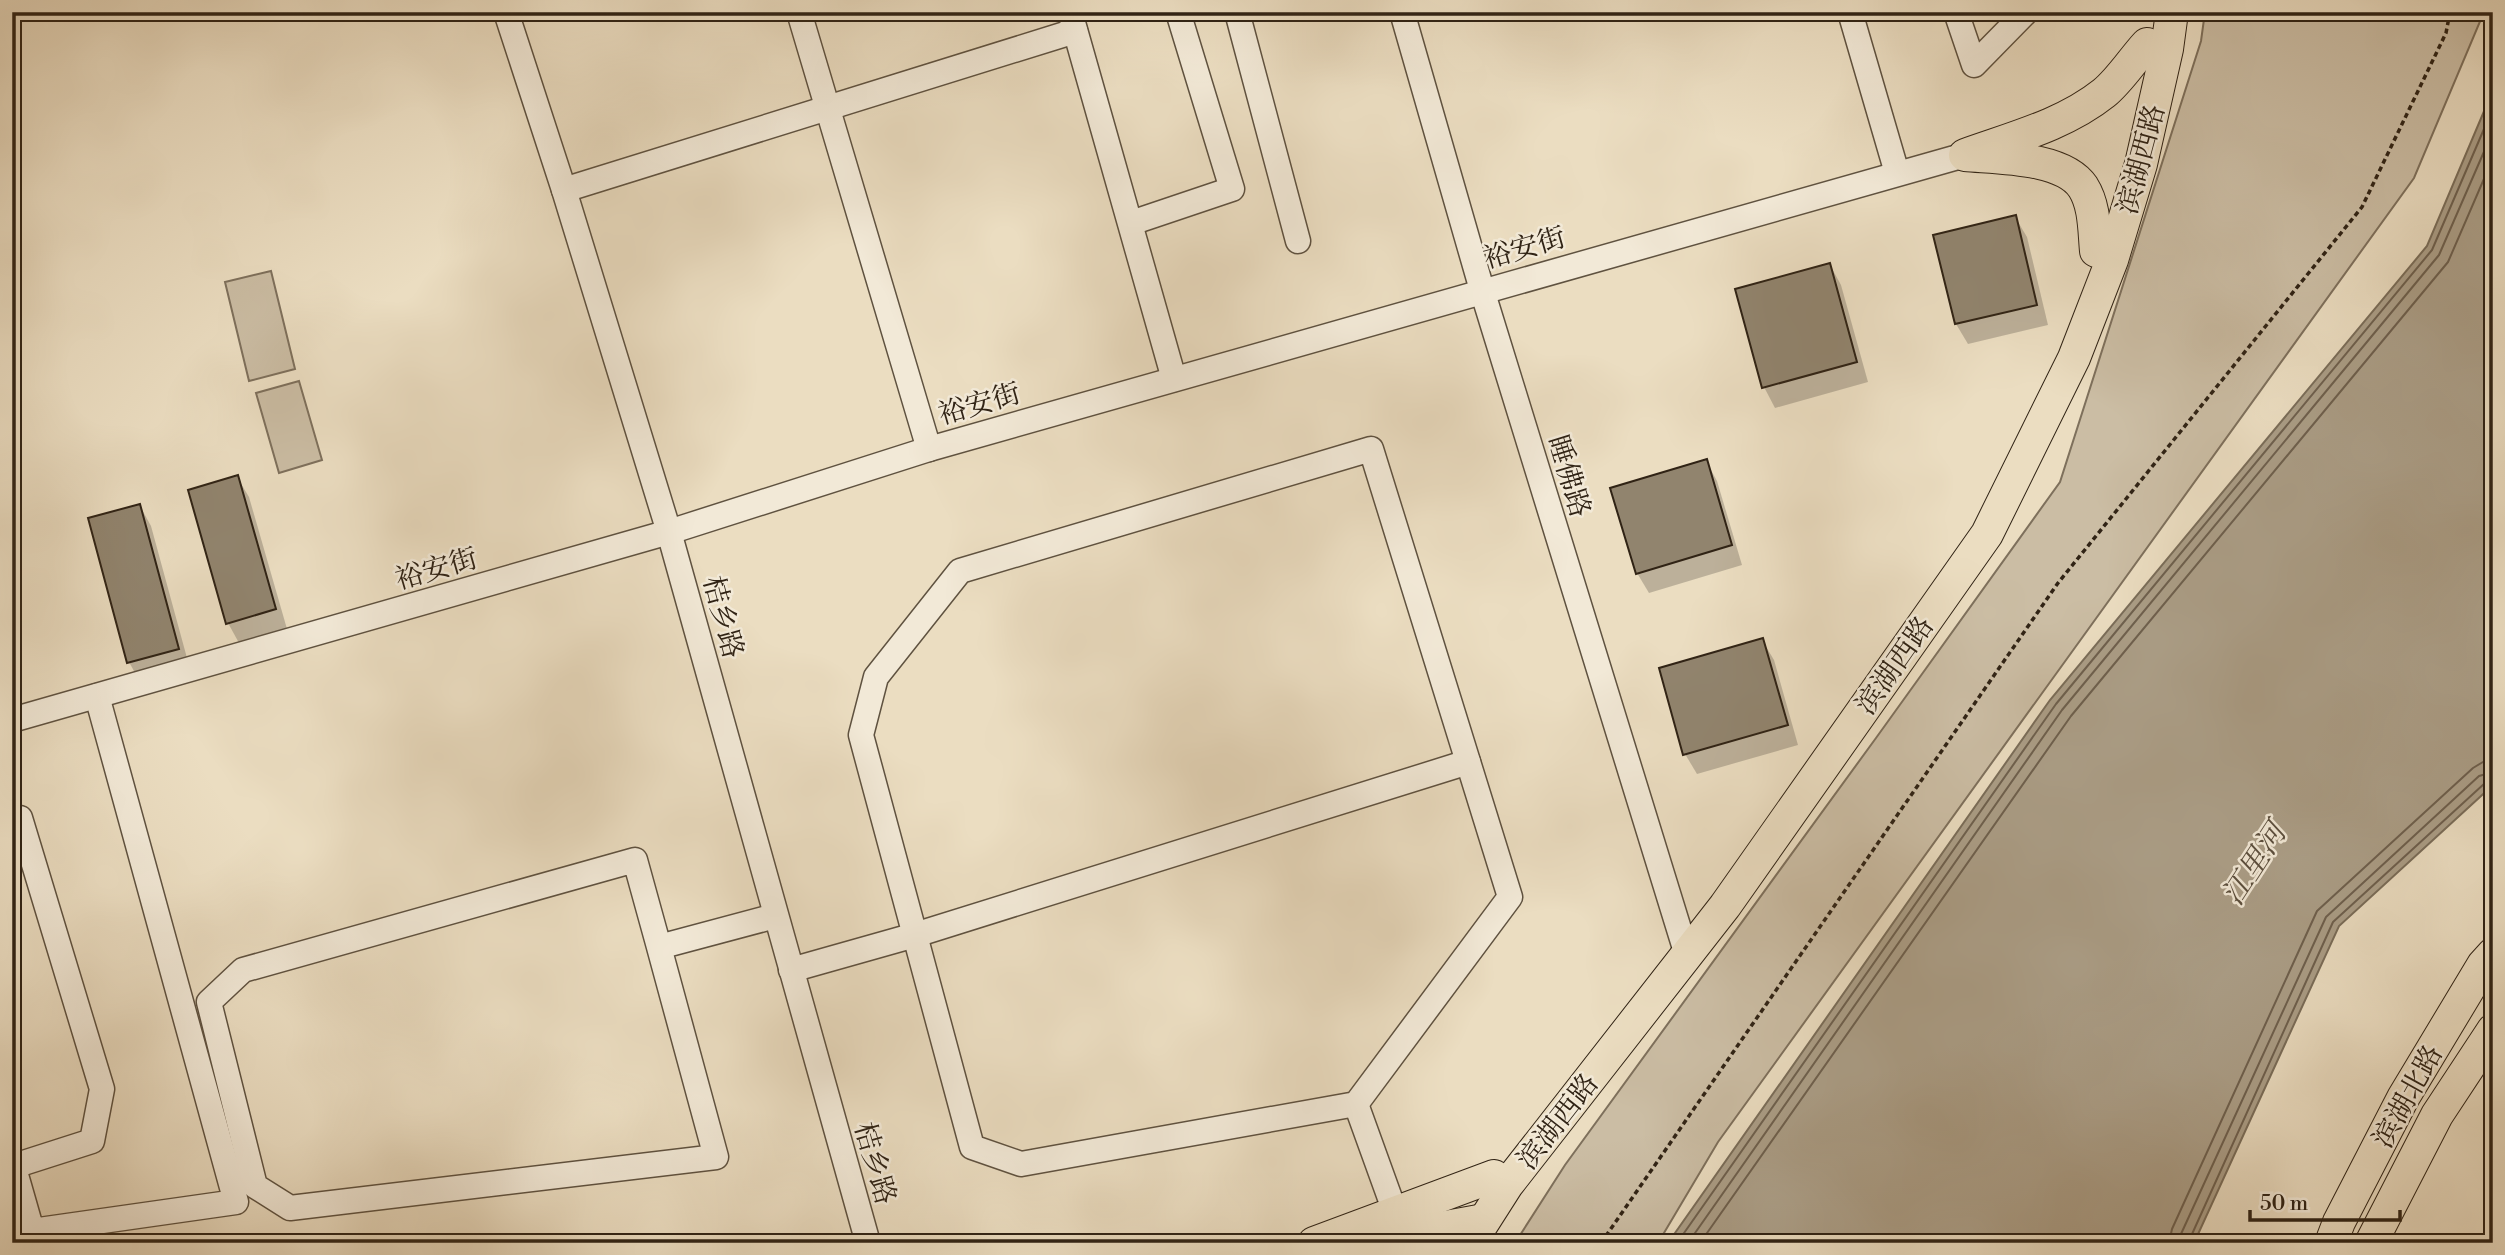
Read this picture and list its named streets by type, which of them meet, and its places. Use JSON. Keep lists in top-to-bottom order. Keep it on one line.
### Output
{"streets":{"main road":["滨湖西路","滨湖北路"],"street":["裕安街","睡佛路","桔乡路"]},"crossings":[["滨湖西路","睡佛路"],["裕安街","睡佛路"],["裕安街","桔乡路"]],"water":["江里河"],"scale_bar":"50 m"}
